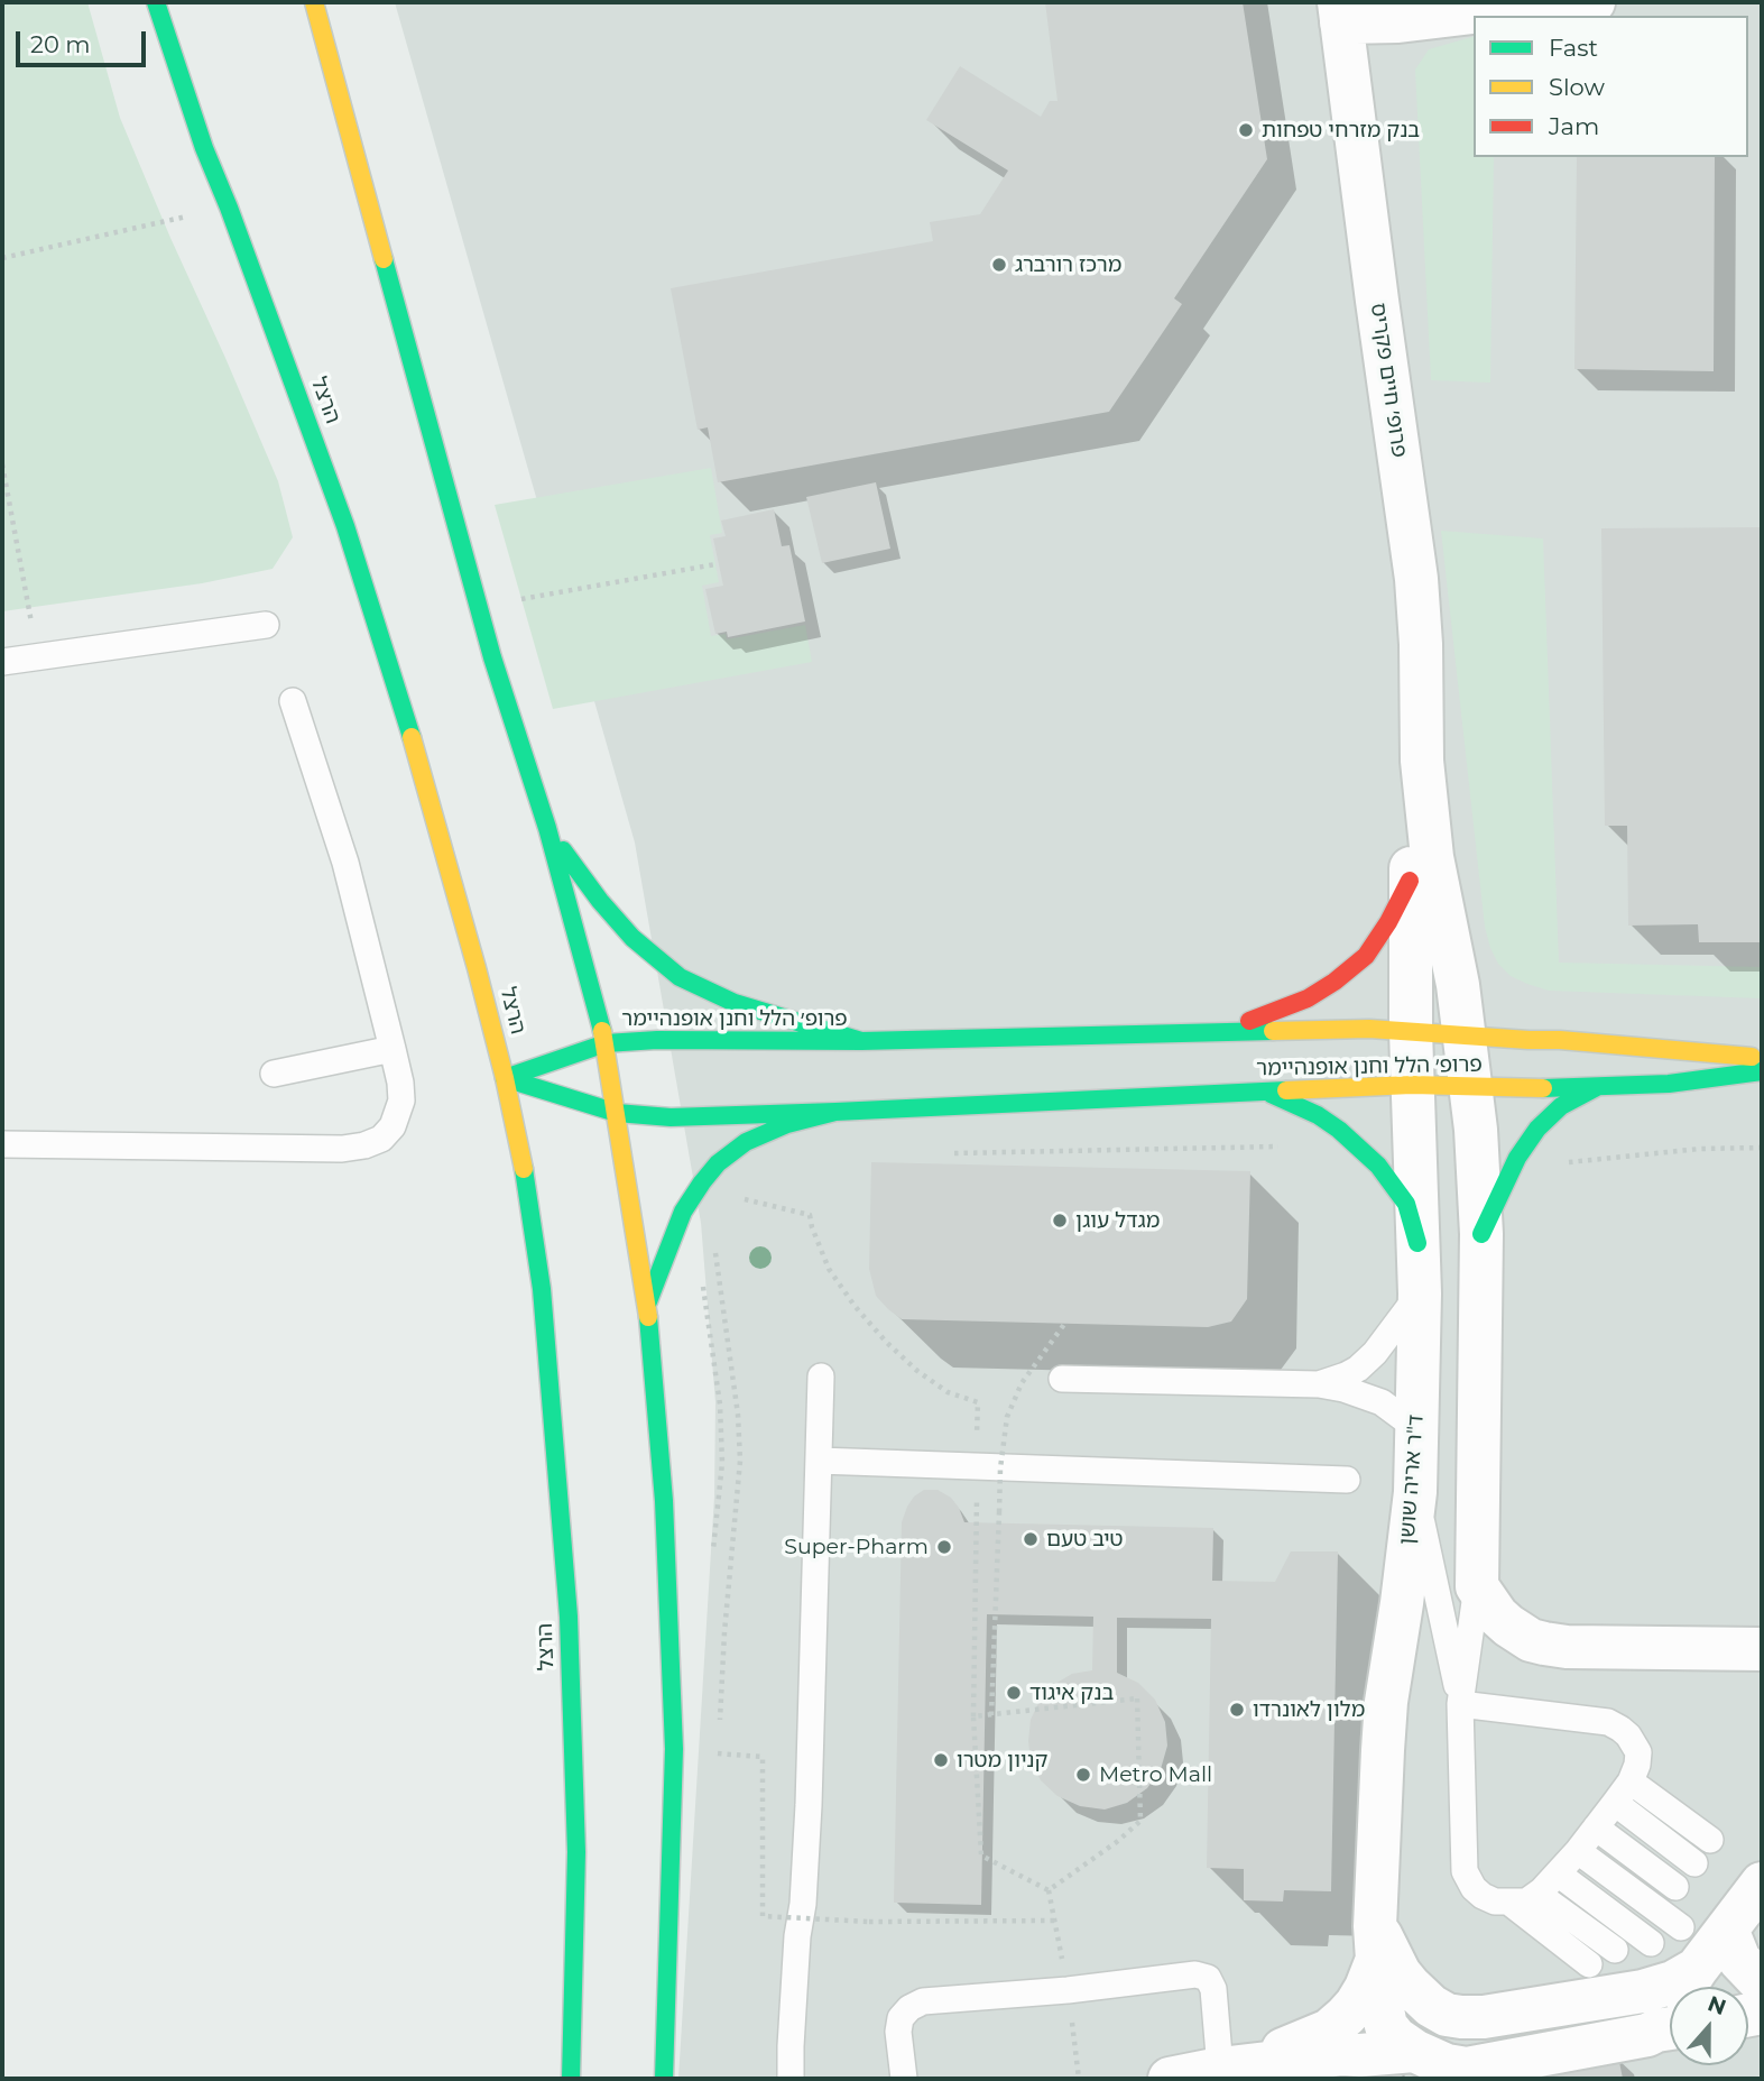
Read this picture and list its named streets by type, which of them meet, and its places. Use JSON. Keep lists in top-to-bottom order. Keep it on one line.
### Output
{"streets":{"main road":["הרצל","פרופ׳ הלל וחנן אופנהיימר"],"street":["פרופ׳ חיים פקריס","ד\"ר אריה שושן"]},"crossings":[["פרופ׳ חיים פקריס","פרופ׳ הלל וחנן אופנהיימר"],["פרופ׳ חיים פקריס","ד\"ר אריה שושן"],["הרצל","פרופ׳ הלל וחנן אופנהיימר"],["פרופ׳ הלל וחנן אופנהיימר","ד\"ר אריה שושן"]],"places":["בנק מזרחי טפחות","מרכז רורברג","מגדל עוגן","טיב טעם","Super-Pharm","בנק איגוד","מלון לאונרדו","קניון מטרו","Metro Mall"],"legend":["Fast","Slow","Jam"],"scale_bar":"20 m","north":"top"}
